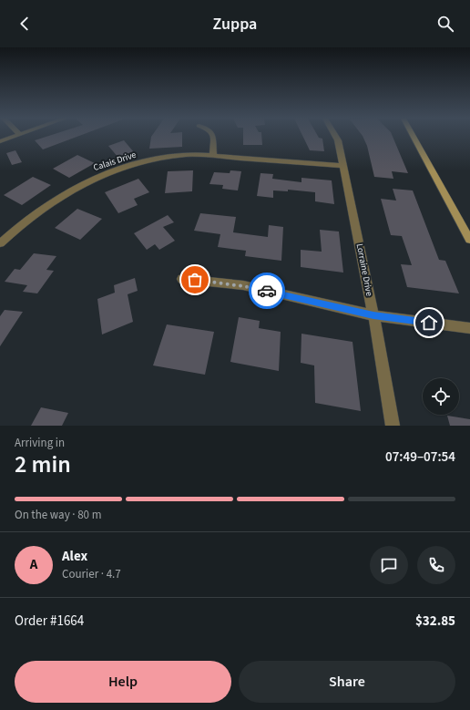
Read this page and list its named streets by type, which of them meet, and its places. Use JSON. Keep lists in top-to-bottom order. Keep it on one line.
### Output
{"streets":{"street":["Calais Drive","Lorraine Drive"]},"crossings":[["Calais Drive","Lorraine Drive"]],"page":{"header":"Zuppa","heading":["2 min","Arriving in","07:49–07:54"],"panel":["Alex","Courier · 4.7","Order #1664","$32.85"],"bar":"On the way · 80 m","round":"A","buttons":["Help","Share"]}}
